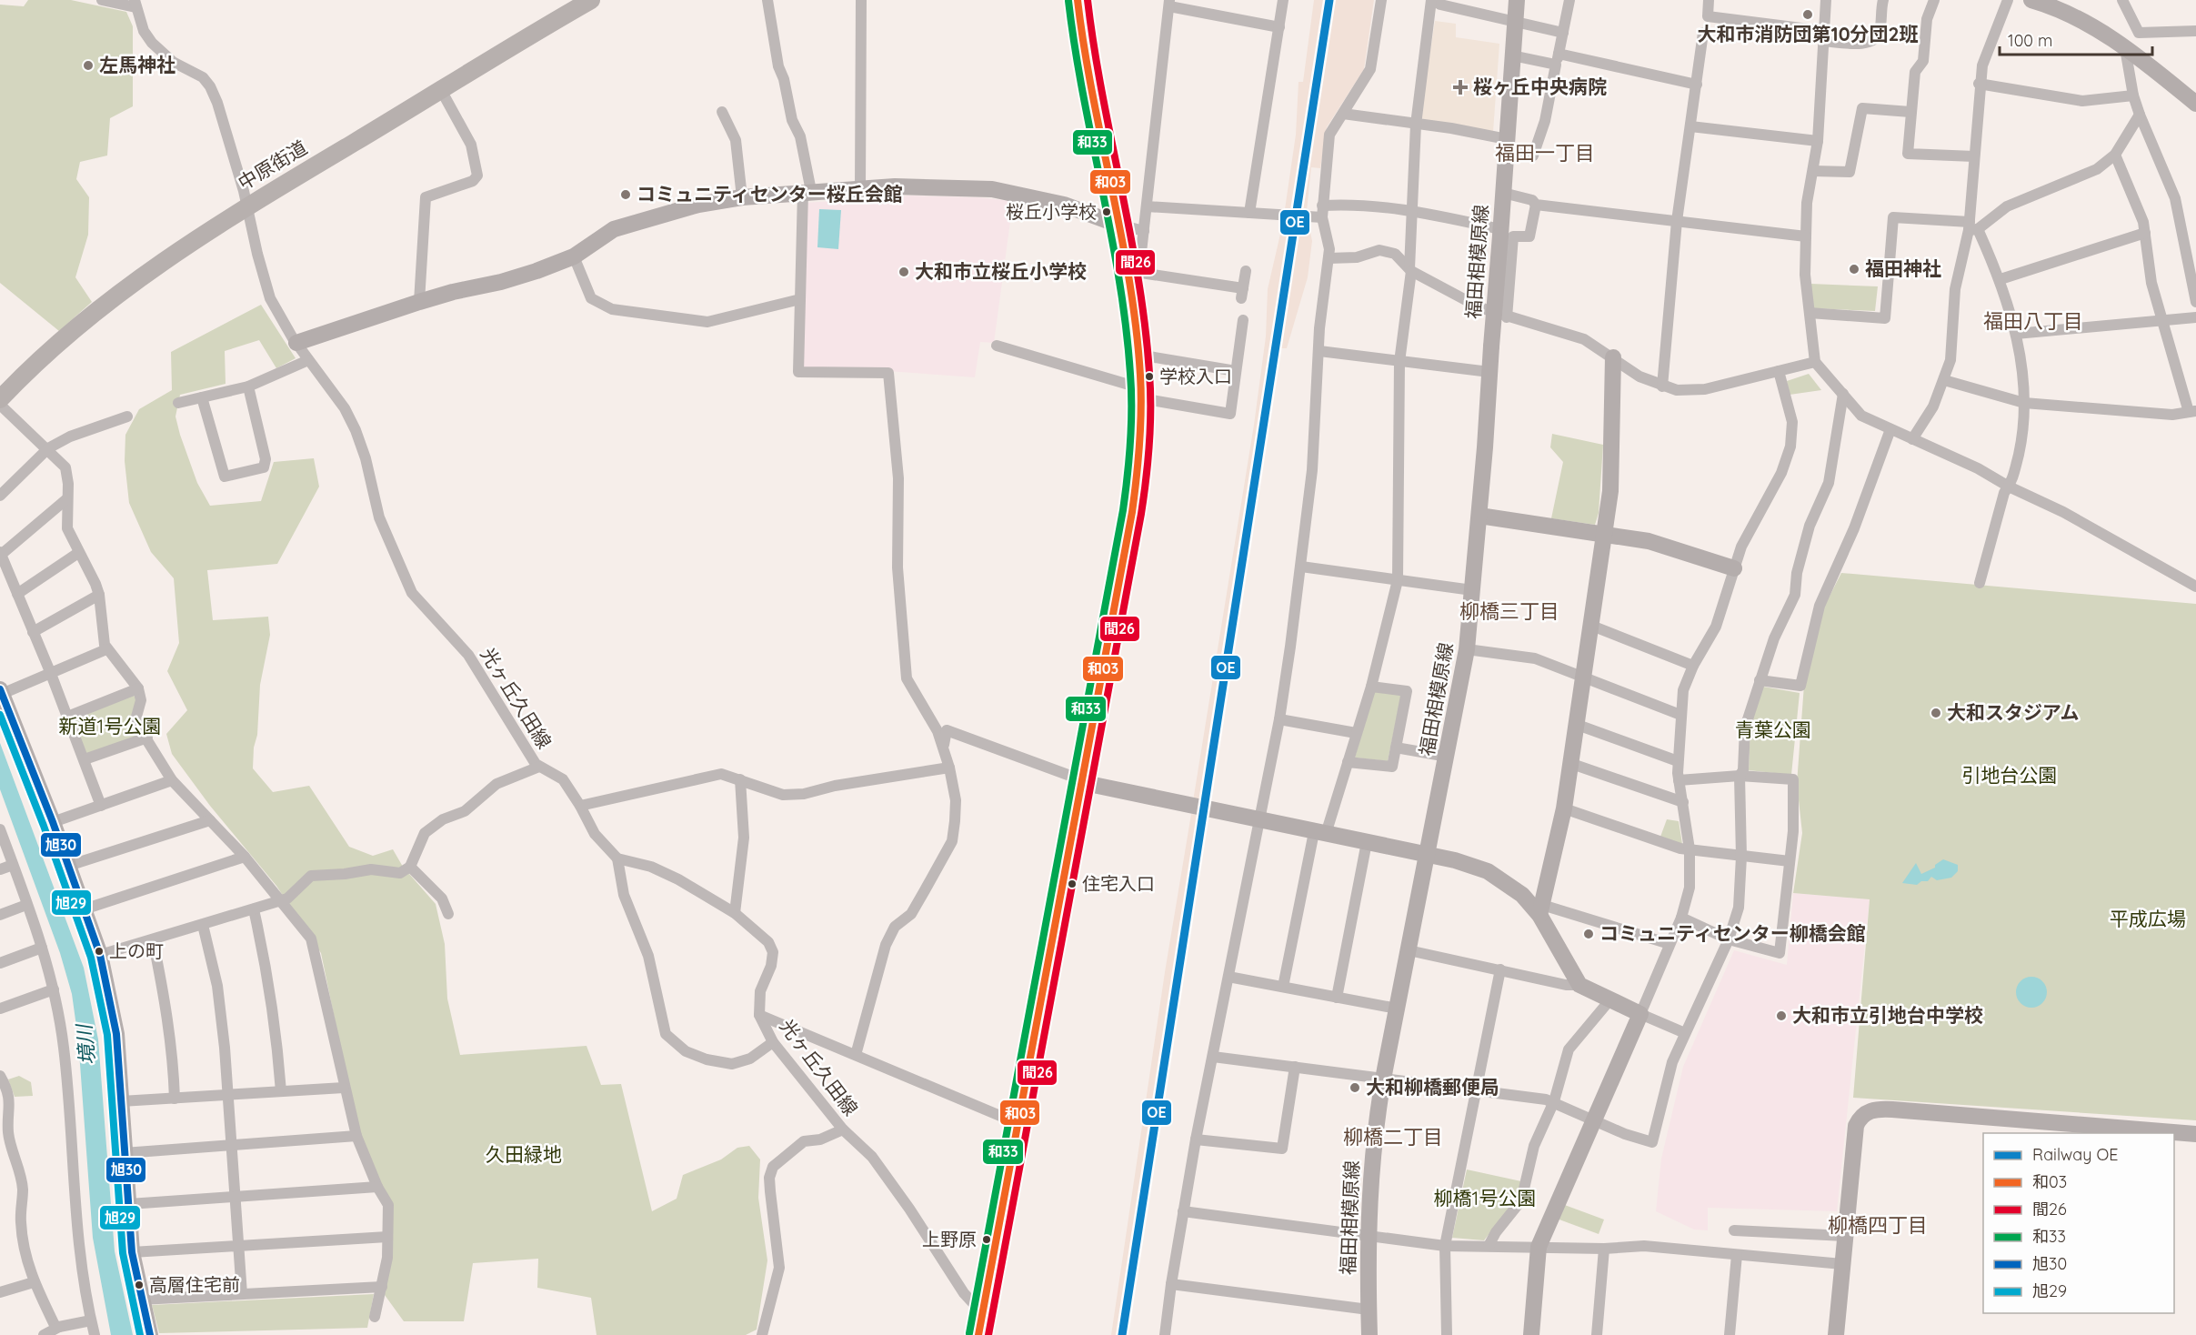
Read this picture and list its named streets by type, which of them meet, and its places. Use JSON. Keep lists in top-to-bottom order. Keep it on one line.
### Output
{"streets":{"main road":["中原街道"],"street":["福田相模原線","光ヶ丘久田線"]},"crossings":[["中原街道","光ヶ丘久田線"]],"districts":["福田一丁目","福田八丁目","柳橋三丁目","柳橋二丁目","柳橋四丁目"],"water":["境川"],"parks":["新道1号公園","青葉公園","引地台公園","平成広場","久田緑地","柳橋1号公園"],"places":{"other":["大和市消防団第10分団2班","左馬神社","コミュニティセンター桜丘会館","桜丘小学校","福田神社","大和市立桜丘小学校","学校入口","大和スタジアム","住宅入口","コミュニティセンター柳橋会館","上の町","大和市立引地台中学校","大和柳橋郵便局","上野原","高層住宅前"],"health":["桜ヶ丘中央病院"]},"lines":["rail line OE","transit line 和03","transit line 間26","transit line 和33","transit line 旭30","transit line 旭29"],"legend":["Railway OE","和03","間26","和33","旭30","旭29"],"scale_bar":"100 m"}
